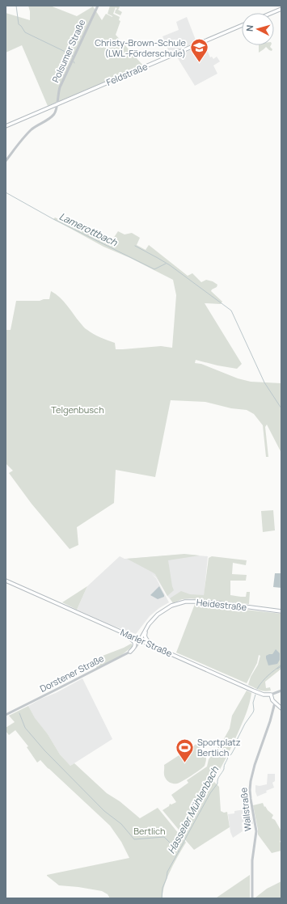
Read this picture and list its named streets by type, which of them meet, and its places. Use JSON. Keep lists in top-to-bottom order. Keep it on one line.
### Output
{"streets":{"main road":["Feldstraße","Heidestraße","Marler Straße"],"street":["Polsumer Straße","Dorstener Straße","Wallstraße"]},"crossings":[["Polsumer Straße","Feldstraße"],["Heidestraße","Marler Straße"],["Heidestraße","Dorstener Straße"],["Marler Straße","Dorstener Straße"]],"water":["Lamerottbach","Hasseler Mühlenbach"],"parks":["Telgenbusch","Bertlich"],"places":{"school or university":["Christy-Brown-Schule (LWL-Förderschule)"],"sports":["Sportplatz Bertlich"]},"north":"left"}
